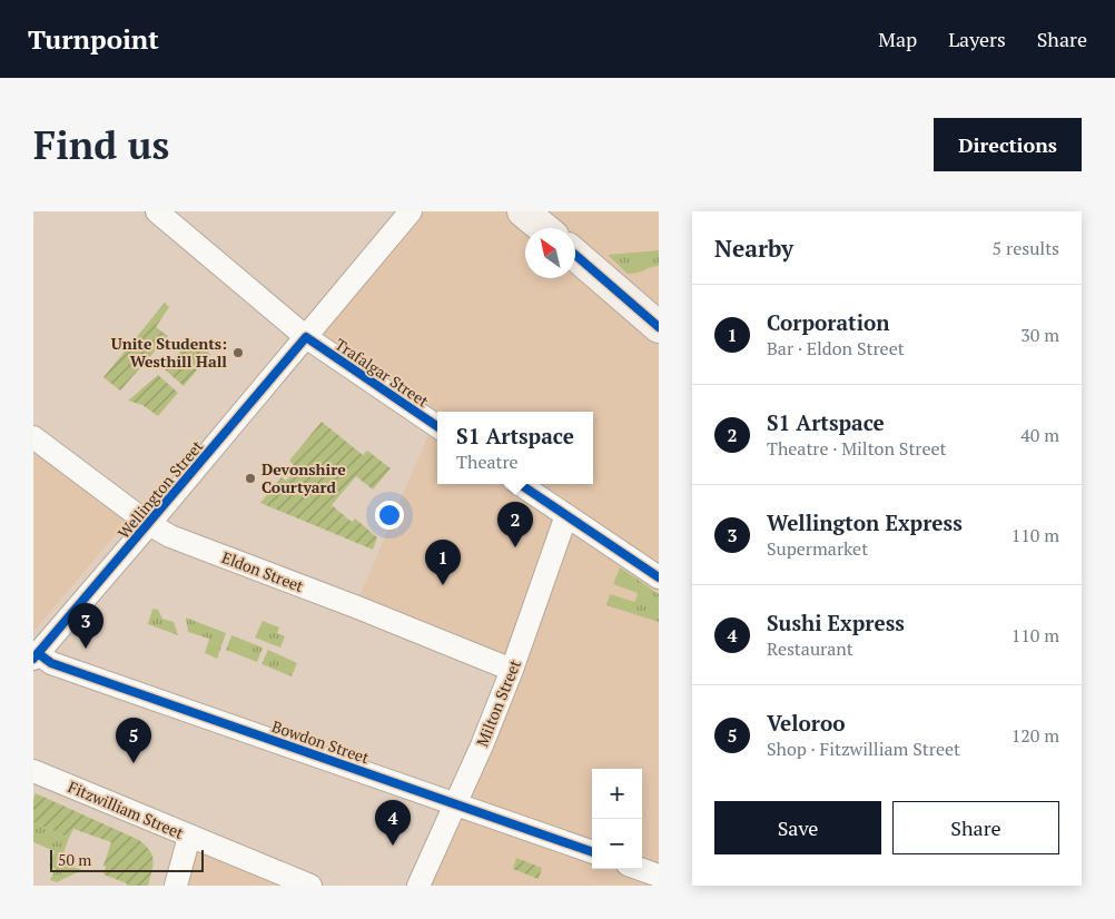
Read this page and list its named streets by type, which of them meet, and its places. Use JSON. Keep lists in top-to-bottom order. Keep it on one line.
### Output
{"streets":{"street":["Trafalgar Street","Wellington Street","Eldon Street","Milton Street","Bowdon Street","Fitzwilliam Street"]},"crossings":[["Trafalgar Street","Wellington Street"],["Wellington Street","Eldon Street"],["Wellington Street","Bowdon Street"],["Eldon Street","Milton Street"],["Milton Street","Bowdon Street"]],"places":["Unite Students: Westhill Hall","Devonshire Courtyard"],"scale_bar":"50 m","north":"top left","page":{"header":"Turnpoint","nav":["Map","Layers","Share"],"buttons":["Directions",["Save","Share"]],"title":"Find us","heading":["Nearby","5 results"],"list":[{"mark":"1","name":"Corporation","note":"Bar · Eldon Street","value":"30 m"},{"mark":"2","name":"S1 Artspace","note":"Theatre · Milton Street","value":"40 m"},{"mark":"3","name":"Wellington Express","note":"Supermarket","value":"110 m"},{"mark":"4","name":"Sushi Express","note":"Restaurant","value":"110 m"},{"mark":"5","name":"Veloroo","note":"Shop · Fitzwilliam Street","value":"120 m"}],"popup":["S1 Artspace","Theatre"],"pins":["2","1","3","5","4"],"map_buttons":["+","−"],"scale":"50 m"}}
